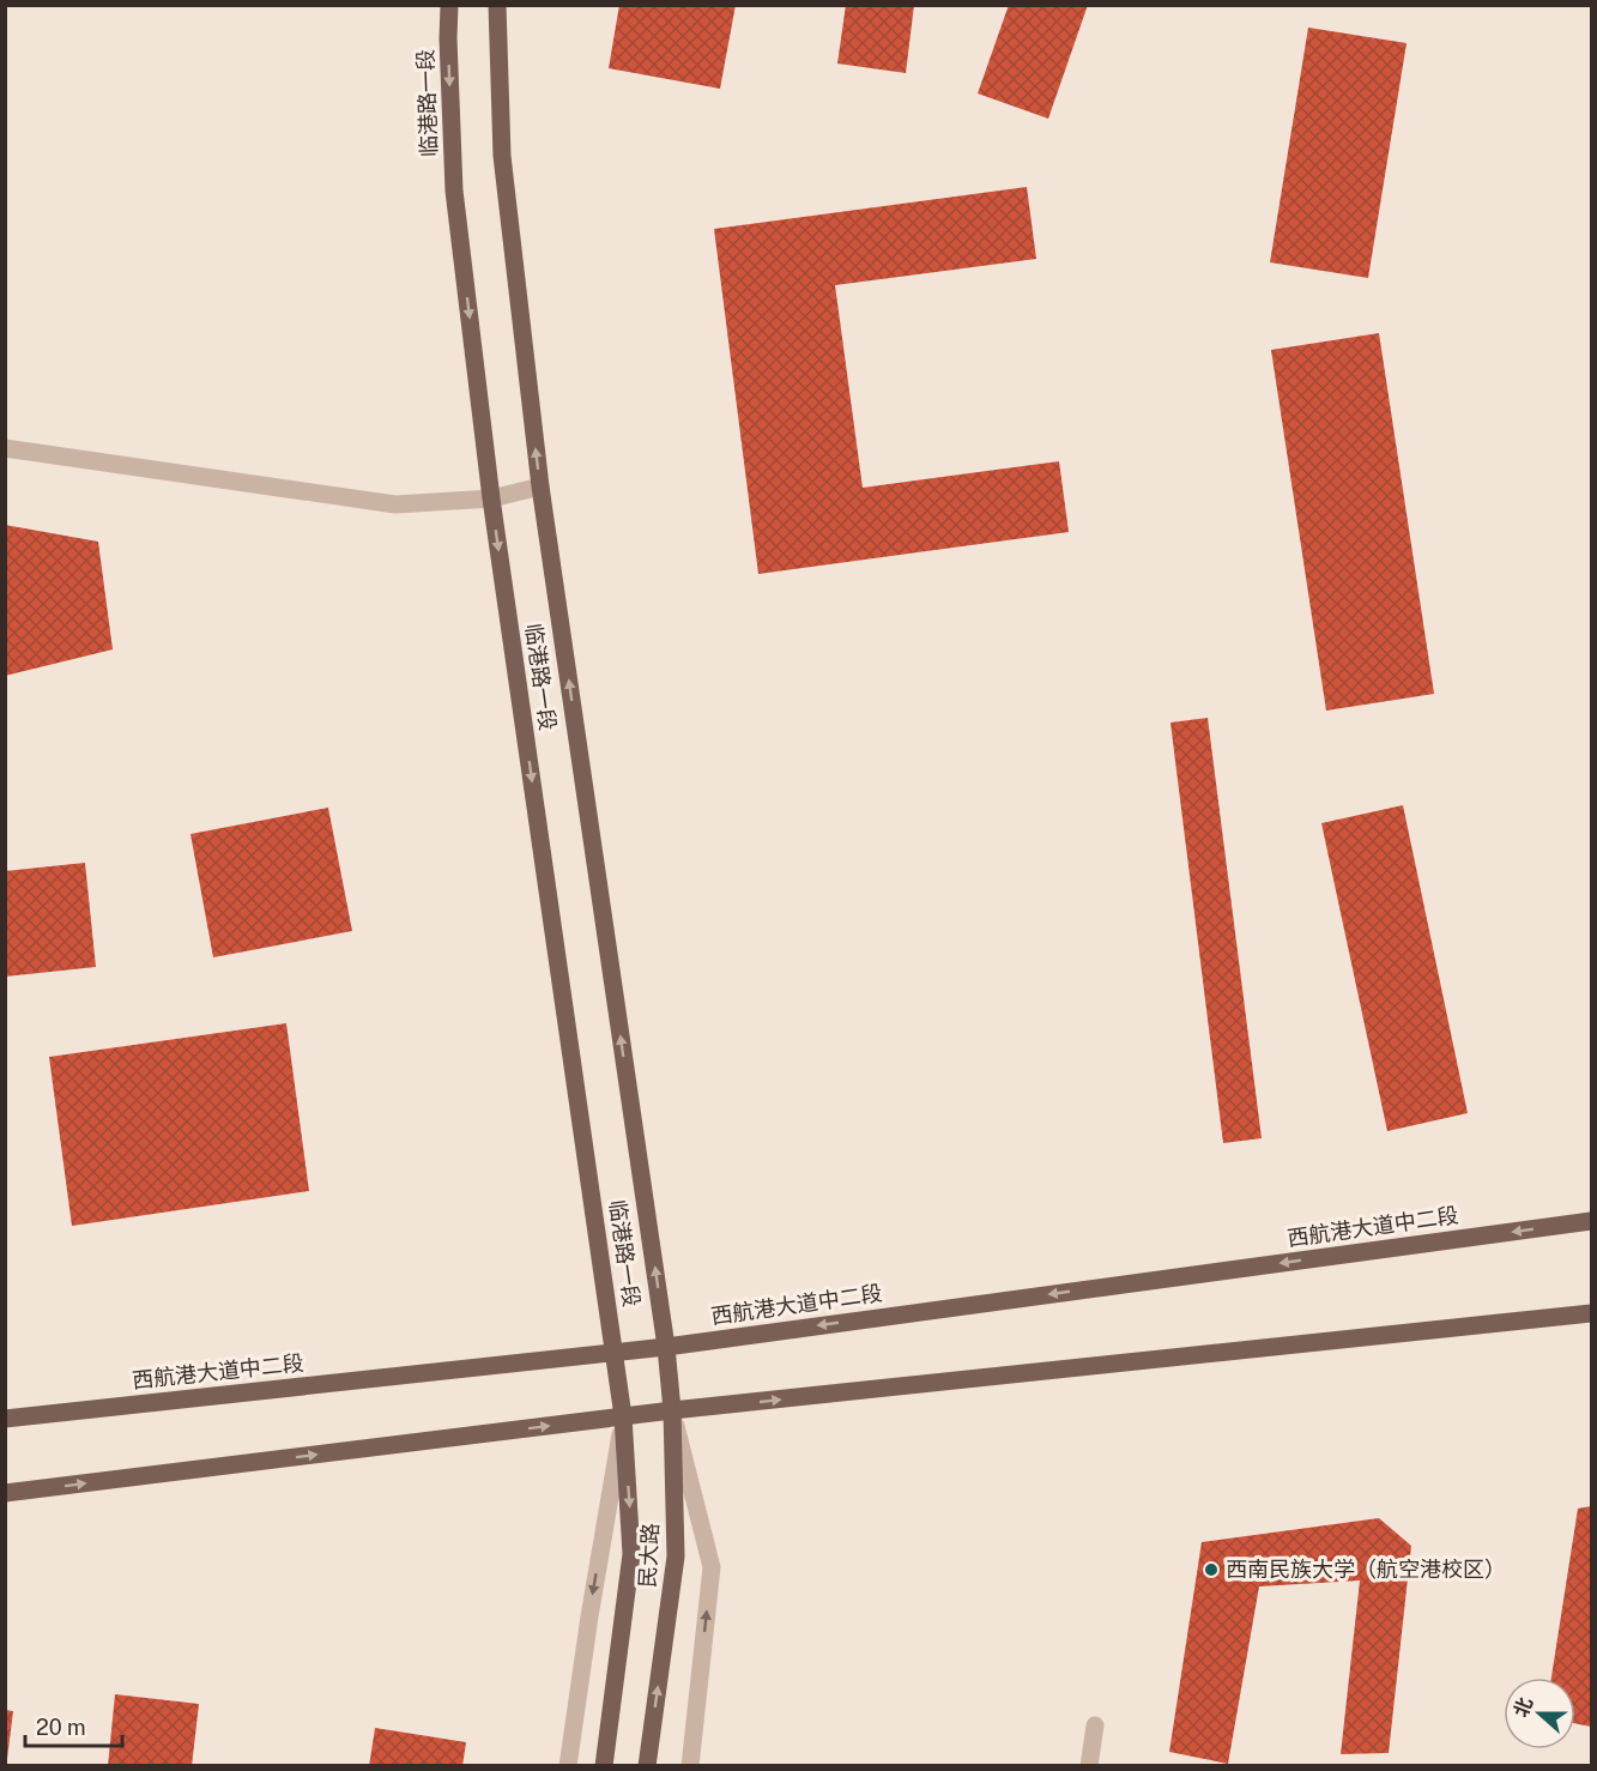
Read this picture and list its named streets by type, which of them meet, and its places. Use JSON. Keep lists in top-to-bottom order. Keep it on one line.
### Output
{"streets":{"main road":["临港路一段","西航港大道中二段","民大路"]},"crossings":[["临港路一段","西航港大道中二段"],["临港路一段","民大路"],["西航港大道中二段","民大路"]],"places":["西南民族大学（航空港校区）"],"scale_bar":"20 m","north":"left"}
